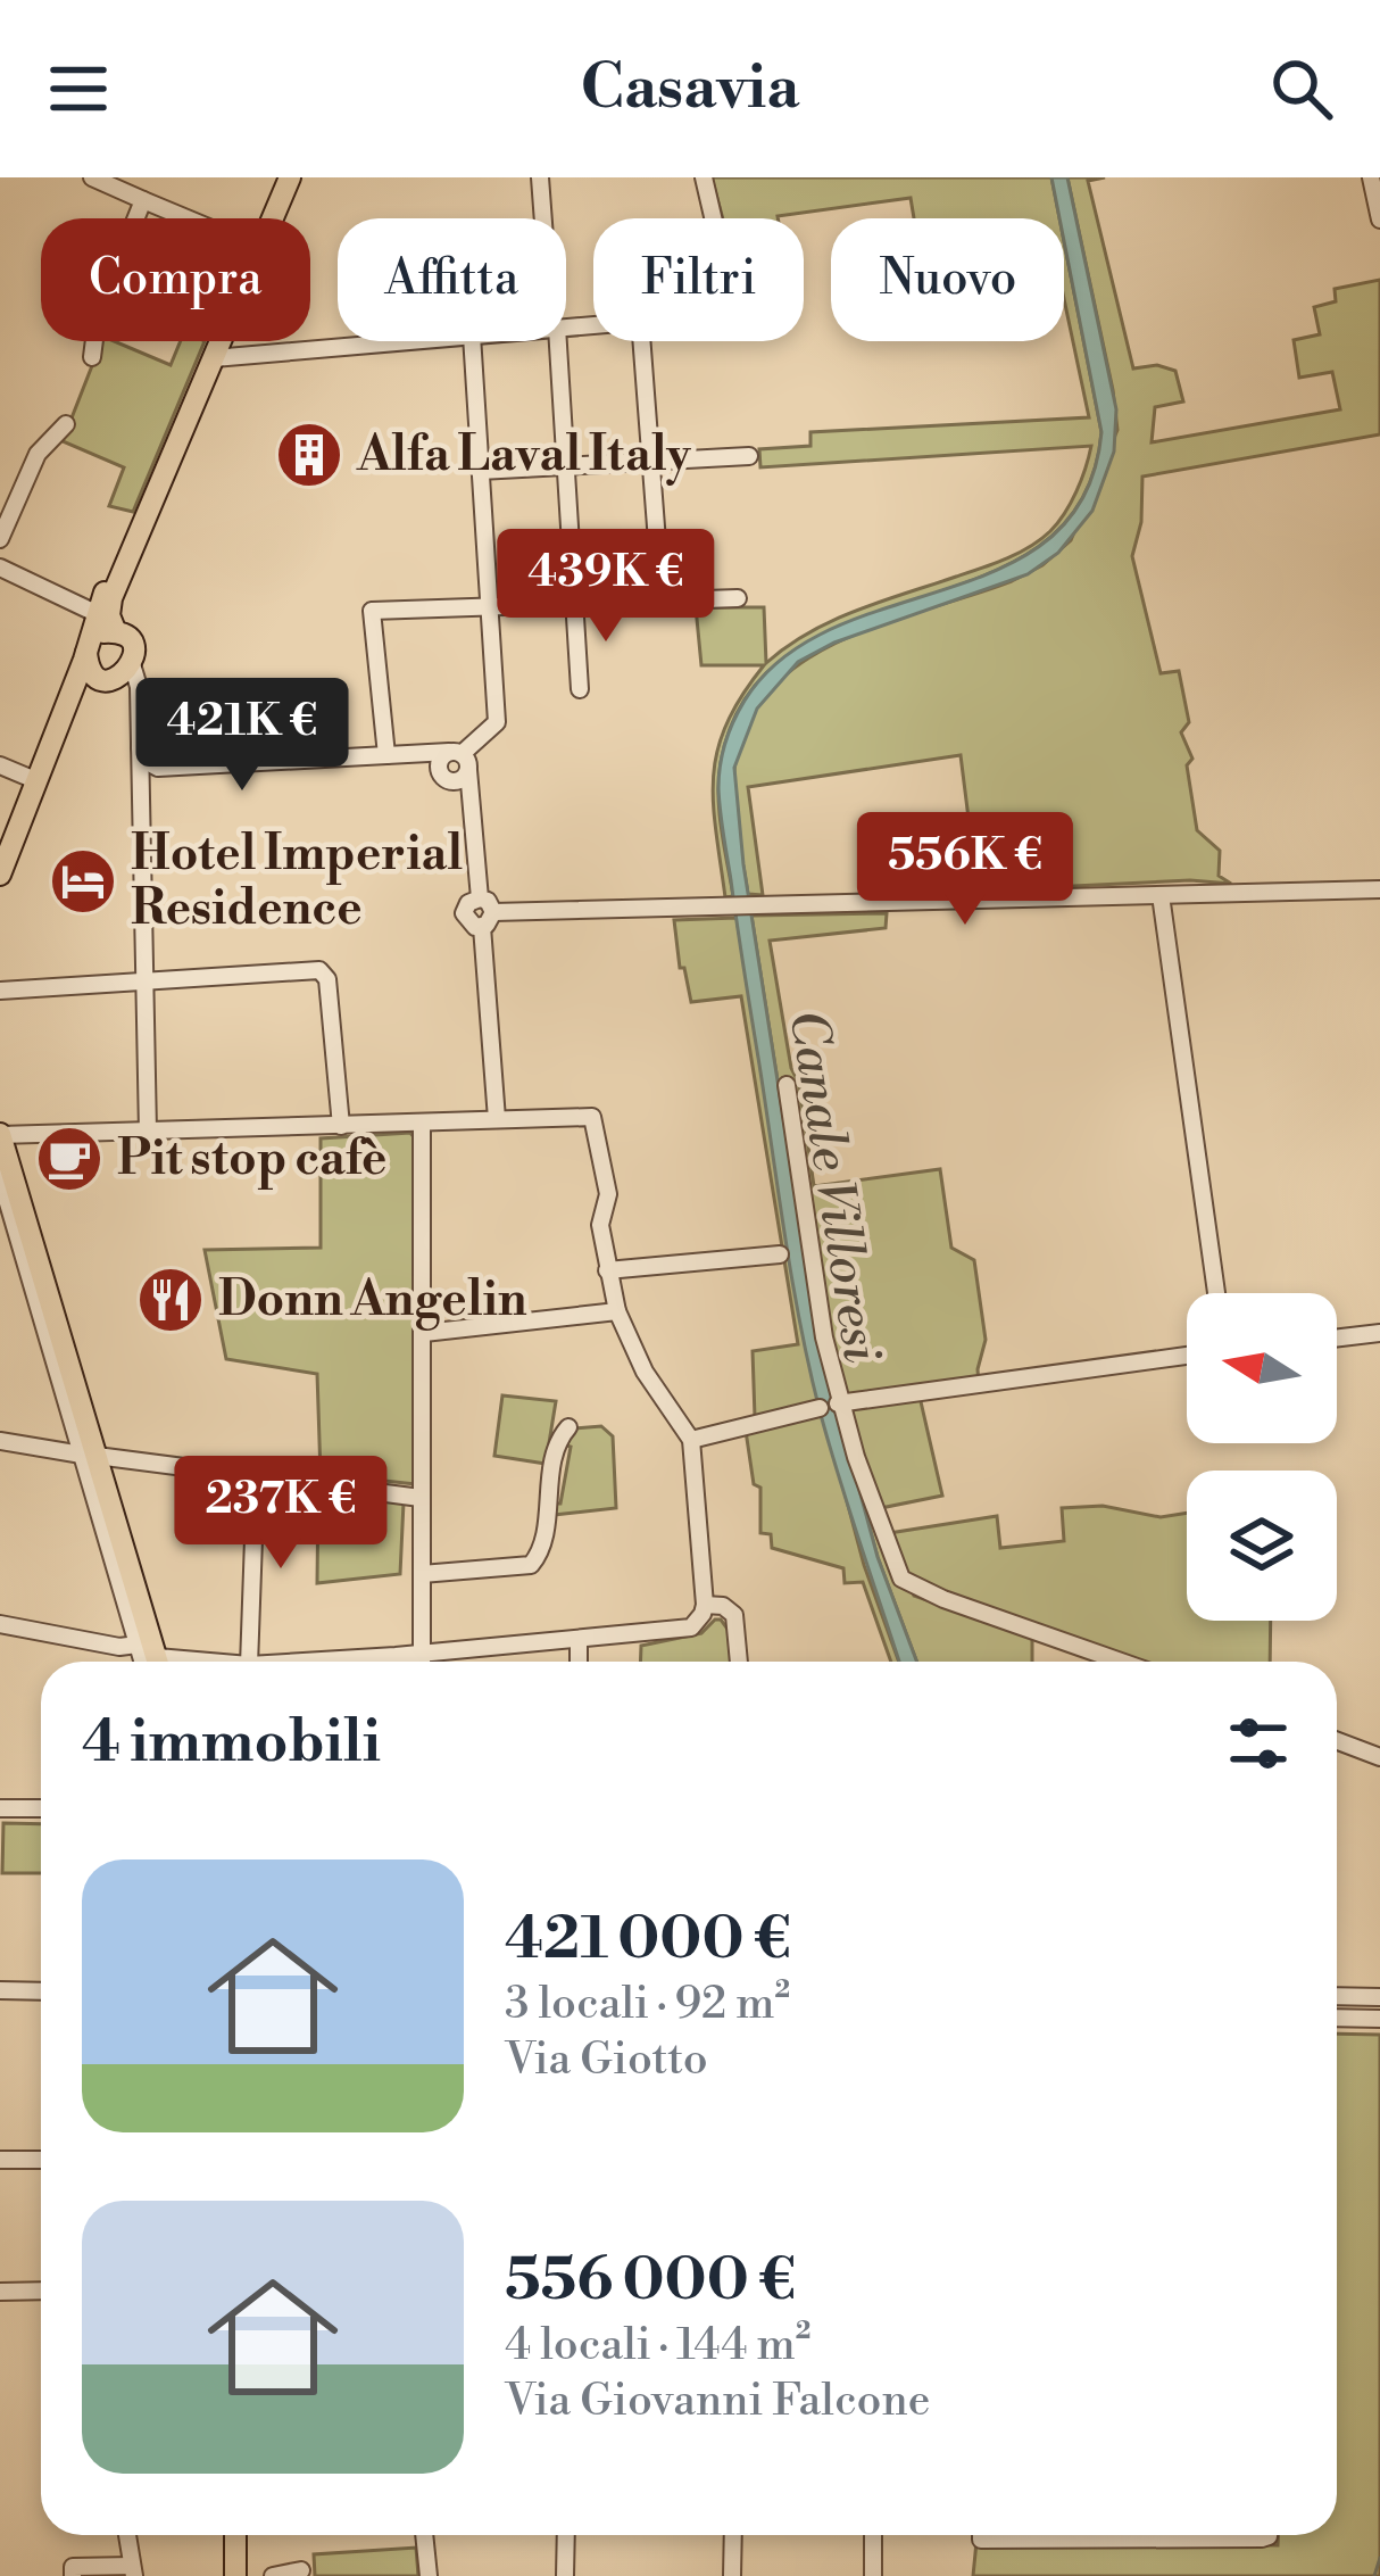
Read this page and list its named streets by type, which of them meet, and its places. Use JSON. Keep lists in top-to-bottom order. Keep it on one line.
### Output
{"water":["Canale Villoresi"],"places":{"building":["Alfa Laval Italy"],"hotel":["Hotel Imperial Residence"],"cafe":["Pit stop cafè"],"restaurant":["Donn Angelin"]},"north":"left","page":{"header":"Casavia","chip":["Compra","Affitta","Filtri","Nuovo"],"price":["439K €","421K €","556K €","237K €"],"heading":"4 immobili","list":[{"name":"421 000 €","note":"3 locali · 92 m² · Via Giotto"},{"name":"556 000 €","note":"4 locali · 144 m² · Via Giovanni Falcone"}]}}
